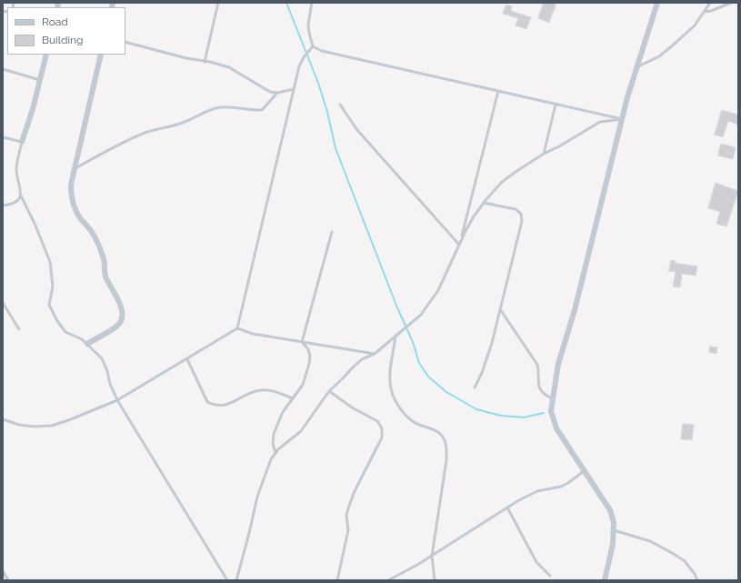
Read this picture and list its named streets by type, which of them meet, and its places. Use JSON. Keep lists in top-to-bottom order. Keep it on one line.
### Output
{"legend":["Road","Building"]}
